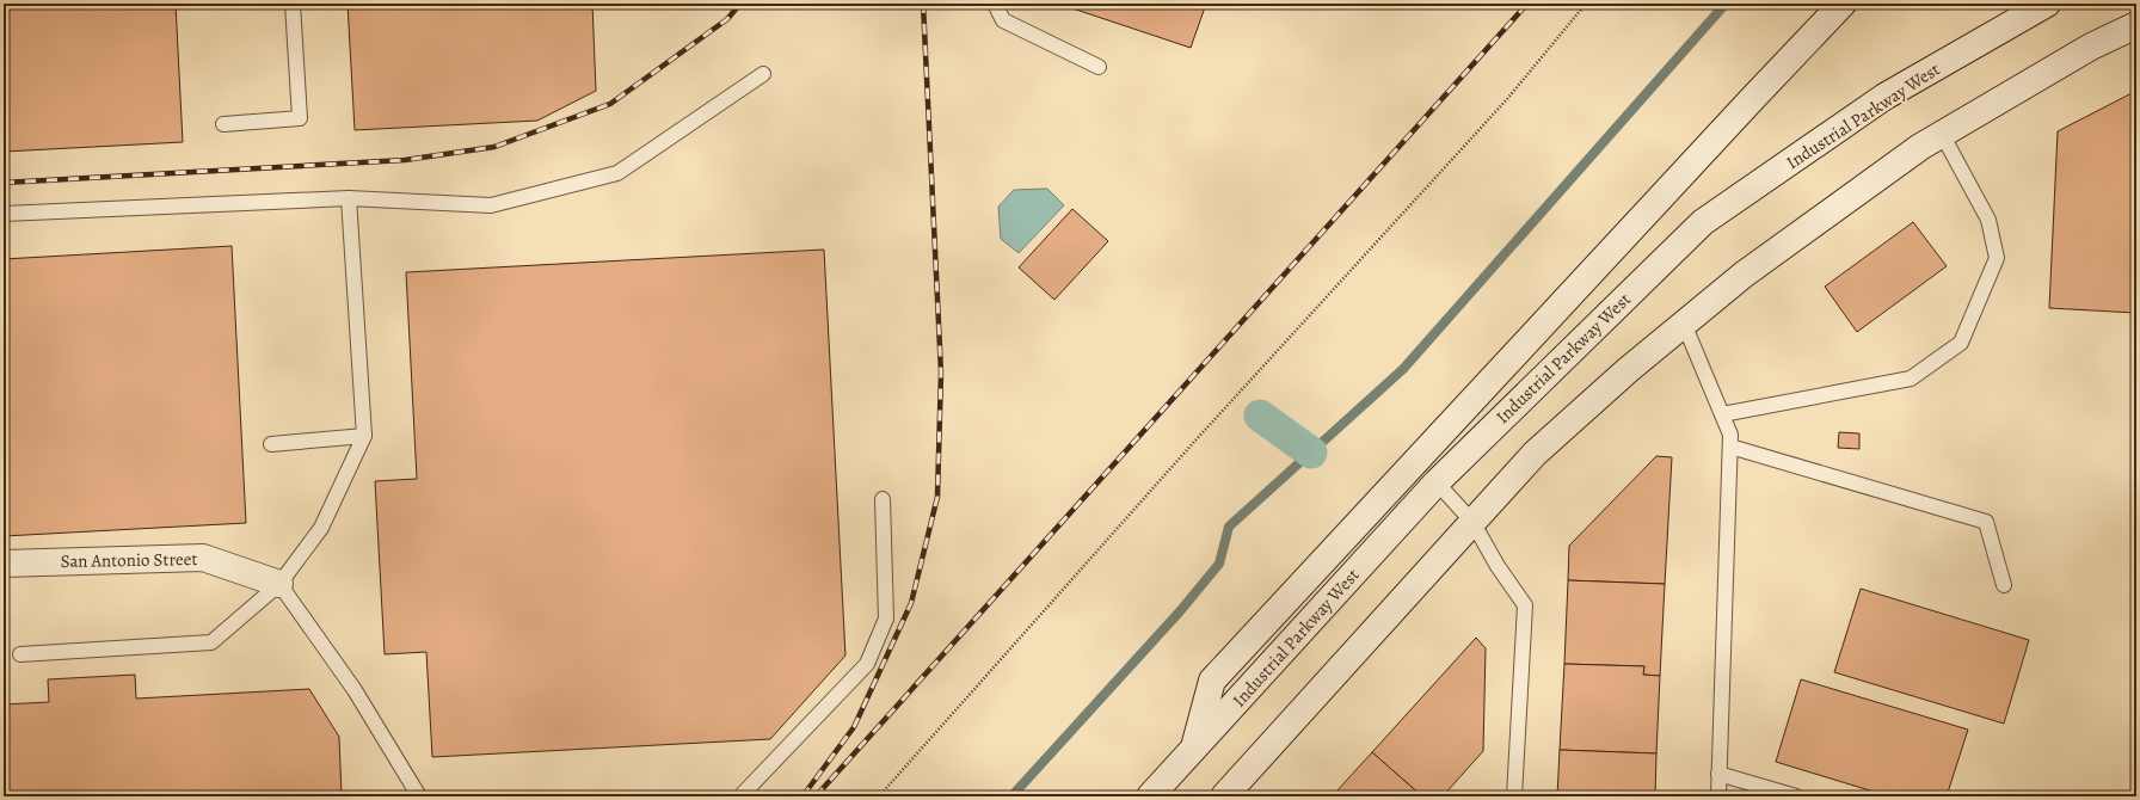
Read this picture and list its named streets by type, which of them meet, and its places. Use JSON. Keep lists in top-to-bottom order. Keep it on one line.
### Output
{"streets":{"main road":["Industrial Parkway West","San Antonio Street"]}}
